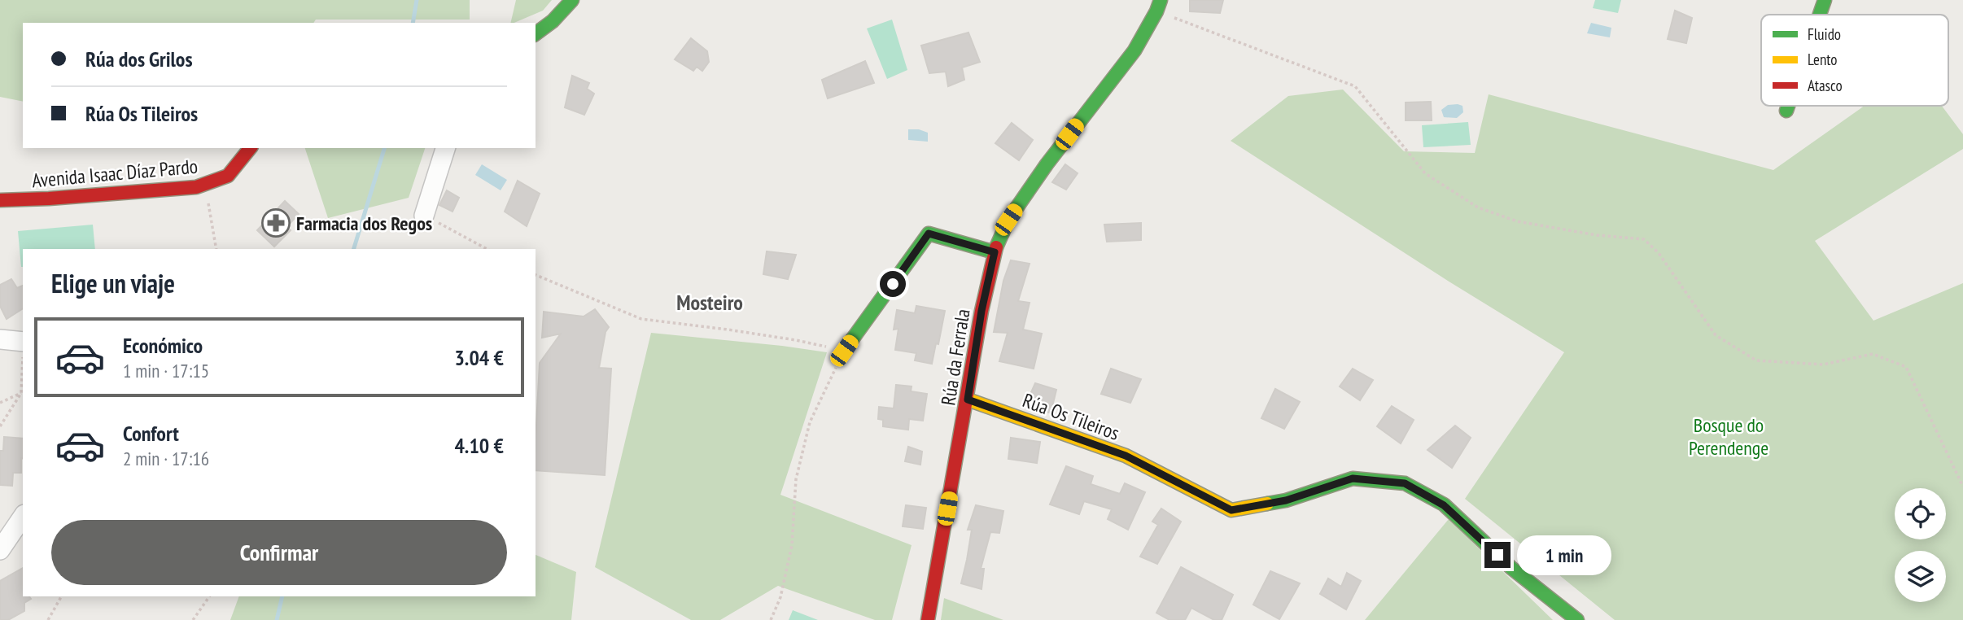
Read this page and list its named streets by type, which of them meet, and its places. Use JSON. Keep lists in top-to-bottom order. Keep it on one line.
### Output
{"streets":{"street":["Avenida Isaac Díaz Pardo","Rúa da Ferrala","Rúa Os Tileiros"]},"crossings":[["Rúa da Ferrala","Rúa Os Tileiros"]],"districts":["Mosteiro"],"parks":["Bosque do Perendenge"],"places":{"pharmacy":["Farmacia dos Regos"]},"legend":["Fluido","Lento","Atasco"],"page":{"banner":["Rúa dos Grilos","Rúa Os Tileiros"],"heading":"Elige un viaje","list":[{"name":"Económico","note":"1 min · 17:15","value":"3.04 €"},{"name":"Confort","note":"2 min · 17:16","value":"4.10 €"}],"buttons":"Confirmar","bubble":"1 min"}}
